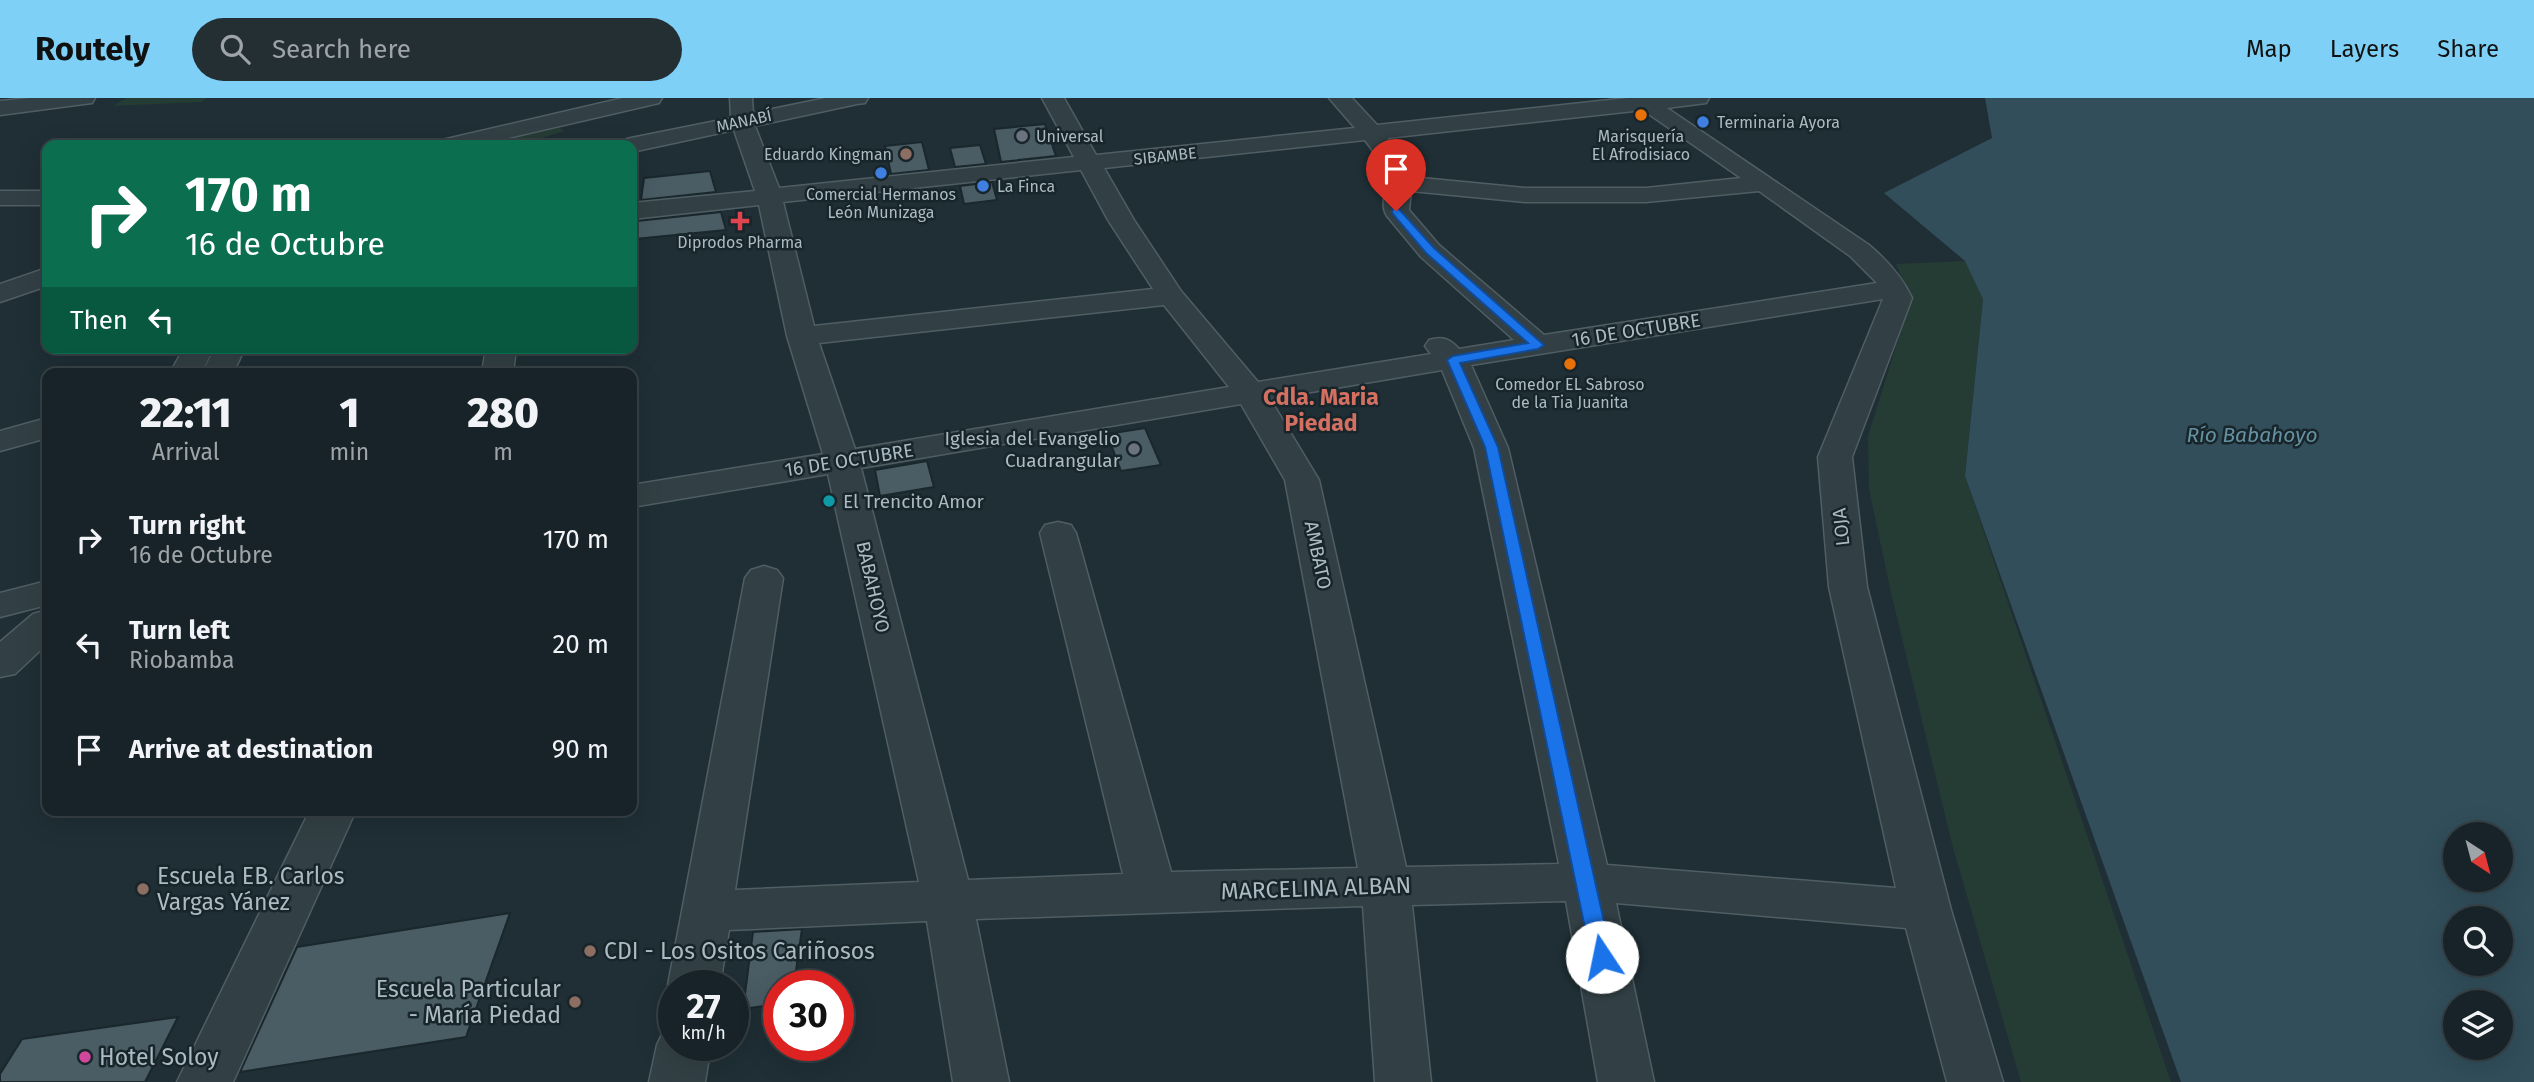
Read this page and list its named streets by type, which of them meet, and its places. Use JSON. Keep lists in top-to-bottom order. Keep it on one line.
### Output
{"streets":{"street":["MANABÍ","SIBAMBE","16 DE OCTUBRE","LOJA","AMBATO","BABAHOYO","MARCELINA ALBAN"]},"crossings":[["MANABÍ","BABAHOYO"],["SIBAMBE","AMBATO"],["SIBAMBE","BABAHOYO"],["16 DE OCTUBRE","LOJA"],["16 DE OCTUBRE","AMBATO"],["16 DE OCTUBRE","BABAHOYO"],["LOJA","MARCELINA ALBAN"],["AMBATO","MARCELINA ALBAN"],["BABAHOYO","MARCELINA ALBAN"]],"districts":["Cdla. Maria Piedad"],"water":["Río Babahoyo"],"places":{"other":["Marisquería El Afrodisiaco","Terminaria Ayora","Universal","Eduardo Kingman","Comercial Hermanos León Munizaga","La Finca","Comedor EL Sabroso de la Tia Juanita","Iglesia del Evangelio Cuadrangular","El Trencito Amor","Escuela EB. Carlos Vargas Yánez","CDI - Los Ositos Cariñosos","Escuela Particular - María Piedad","Hotel Soloy"],"health":["Diprodos Pharma"]},"north":"bottom right","page":{"header":"Routely","search":"Search here","nav":["Map","Layers","Share"],"turn":["170 m","16 de Octubre"],"then":"Then","eta":["22:11","Arrival","1","min","280","m"],"list":[{"name":"Turn right","note":"16 de Octubre","value":"170 m"},{"name":"Turn left","note":"Riobamba","value":"20 m"},{"name":"Arrive at destination","value":"90 m"}],"speed":"27 km/h","limit":"30"}}
